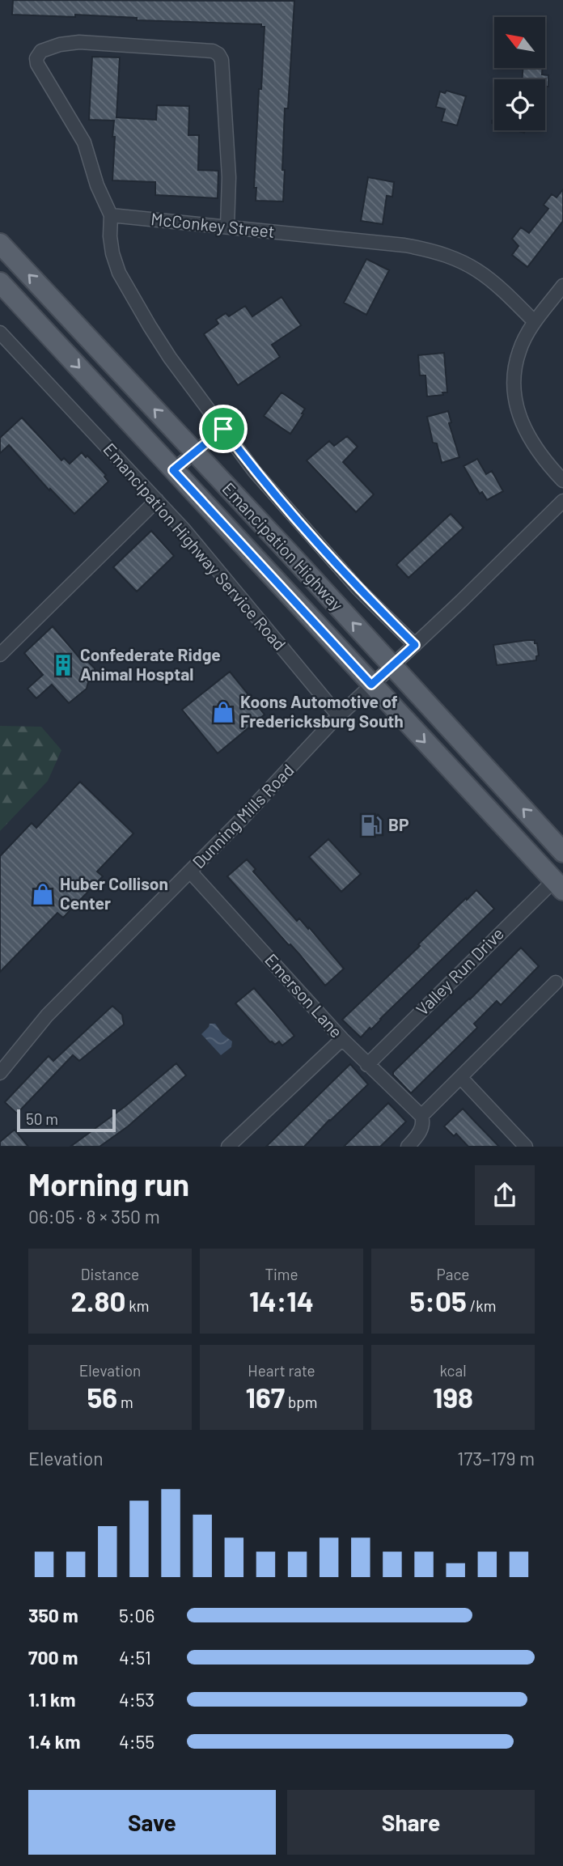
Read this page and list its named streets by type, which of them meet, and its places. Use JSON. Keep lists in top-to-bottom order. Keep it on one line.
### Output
{"streets":{"main road":["Emancipation Highway"],"street":["McConkey Street","Emancipation Highway Service Road","Dunning Mills Road","Valley Run Drive","Emerson Lane"]},"crossings":[["Emancipation Highway Service Road","Dunning Mills Road"],["Emancipation Highway","Dunning Mills Road"],["Emancipation Highway","Valley Run Drive"],["Dunning Mills Road","Emerson Lane"],["Valley Run Drive","Emerson Lane"]],"places":{"building":["Confederate Ridge Animal Hosptal"],"shop":["Koons Automotive of Fredericksburg South","Huber Collison Center"],"fuel station":["BP"]},"scale_bar":"50 m","north":"top left","page":{"scale":"50 m","heading":["Morning run","06:05 · 8 × 350 m"],"stats":[["Distance","2.80 km"],["Time","14:14"],["Pace","5:05 /km"],["Elevation","56 m"],["Heart rate","167 bpm"],["kcal","198"]],"chart":["Elevation","173–179 m"],"list":[{"name":"350 m","note":"5:06"},{"name":"700 m","note":"4:51"},{"name":"1.1 km","note":"4:53"},{"name":"1.4 km","note":"4:55"}],"buttons":["Save","Share"]}}
